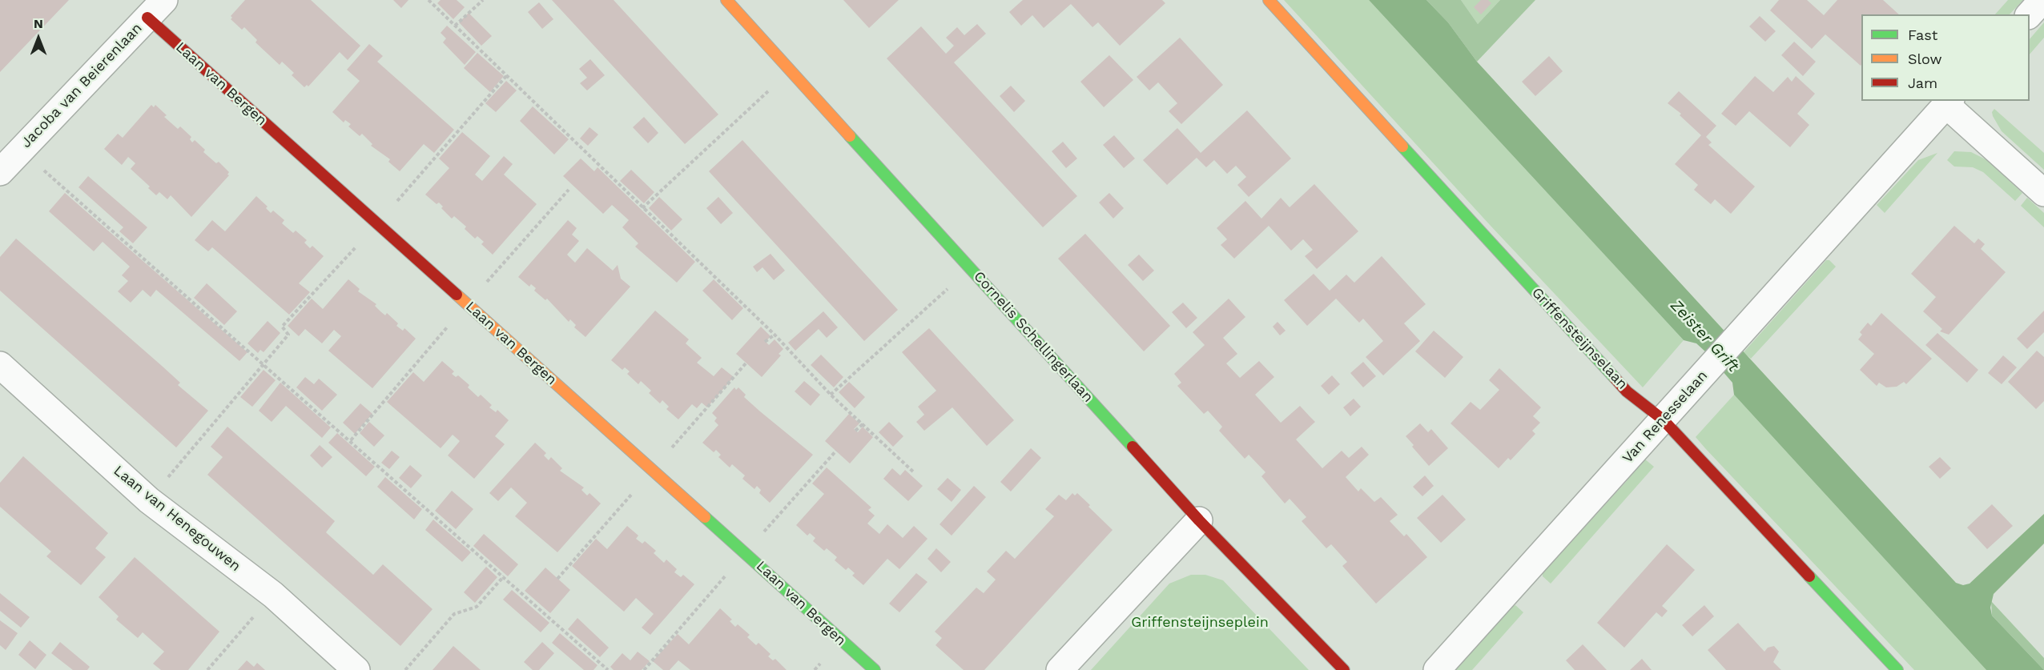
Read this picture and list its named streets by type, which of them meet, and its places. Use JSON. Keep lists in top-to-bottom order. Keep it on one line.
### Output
{"streets":{"street":["Laan van Bergen","Jacoba van Beierenlaan","Cornelis Schellingerlaan","Griffensteijnselaan","Van Renesselaan","Laan van Henegouwen"]},"crossings":[["Laan van Bergen","Jacoba van Beierenlaan"],["Griffensteijnselaan","Van Renesselaan"]],"water":["Zeister Grift"],"parks":["Griffensteijnseplein"],"legend":["Fast","Slow","Jam"],"north":"top"}
